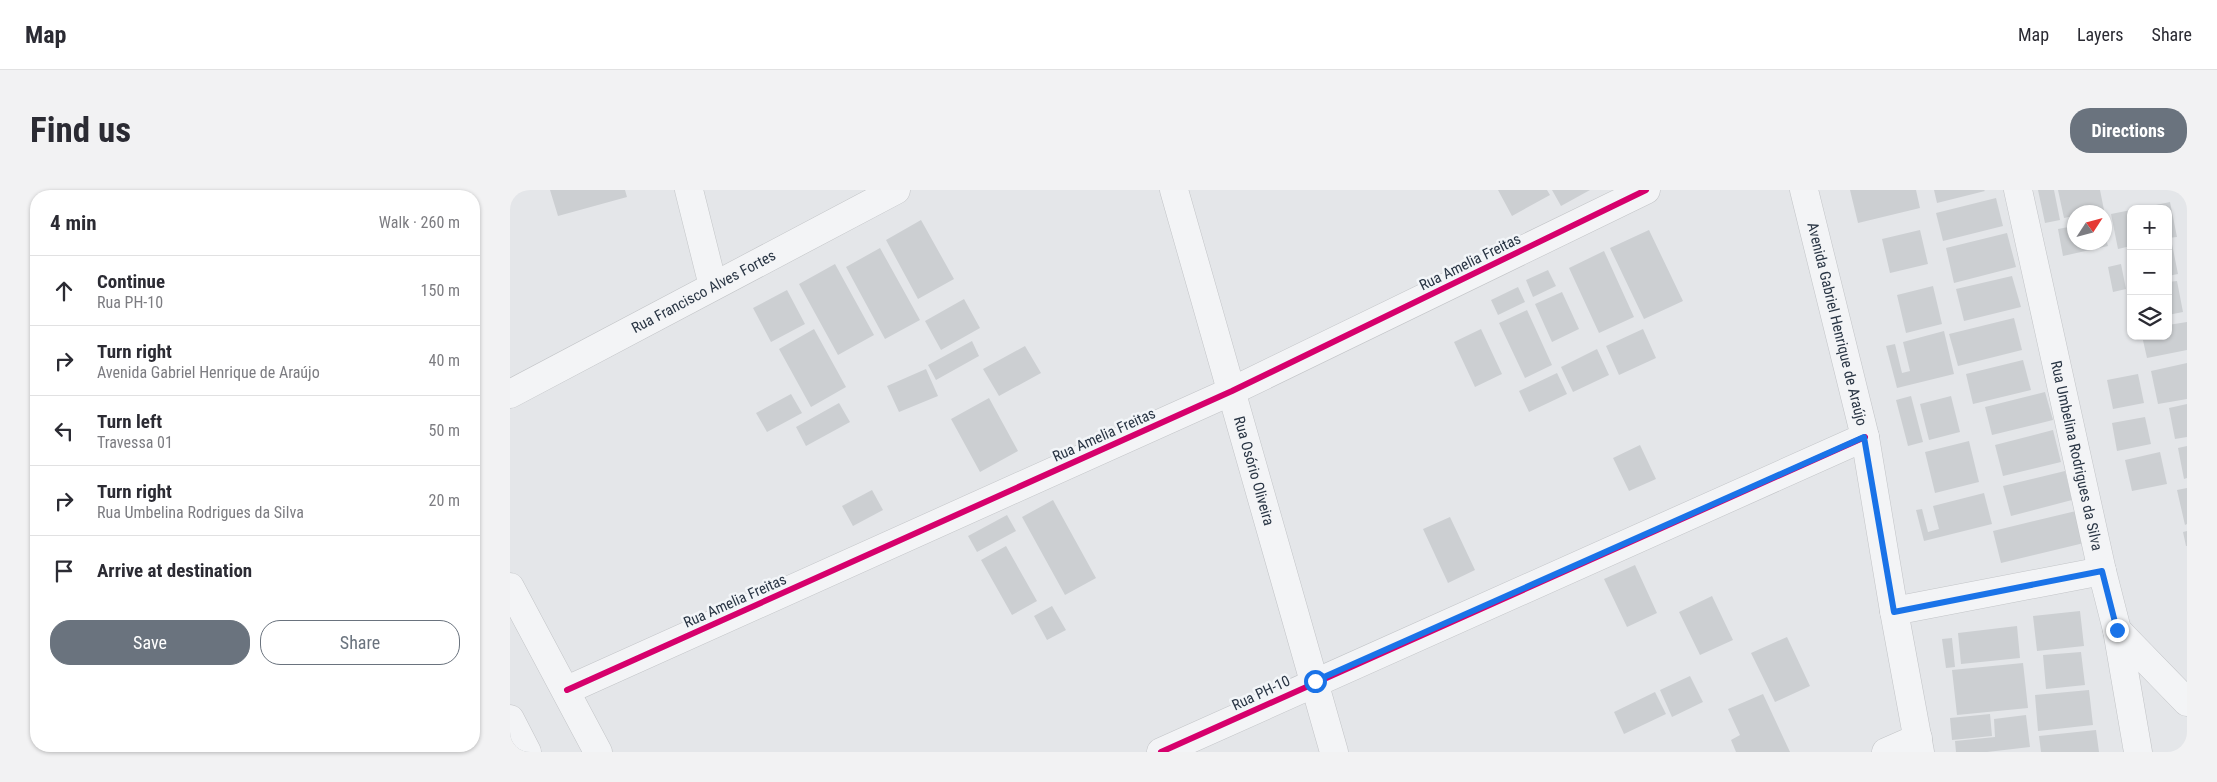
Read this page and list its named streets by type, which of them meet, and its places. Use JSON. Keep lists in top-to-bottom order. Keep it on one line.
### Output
{"streets":{"street":["Rua Amelia Freitas","Rua Francisco Alves Fortes","Avenida Gabriel Henrique de Araújo","Rua Umbelina Rodrigues da Silva","Rua Osório Oliveira","Rua PH-10"]},"crossings":[["Rua Amelia Freitas","Rua Osório Oliveira"],["Avenida Gabriel Henrique de Araújo","Rua PH-10"],["Rua Osório Oliveira","Rua PH-10"]],"north":"top right","page":{"header":"Map","nav":["Map","Layers","Share"],"buttons":["Directions",["Save","Share"]],"title":"Find us","heading":["4 min","Walk · 260 m"],"map_buttons":["+","−"],"list":[["Continue","Rua PH-10","150 m"],["Turn right","Avenida Gabriel Henrique de Araújo","40 m"],["Turn left","Travessa 01","50 m"],["Turn right","Rua Umbelina Rodrigues da Silva","20 m"],"Arrive at destination"]}}
